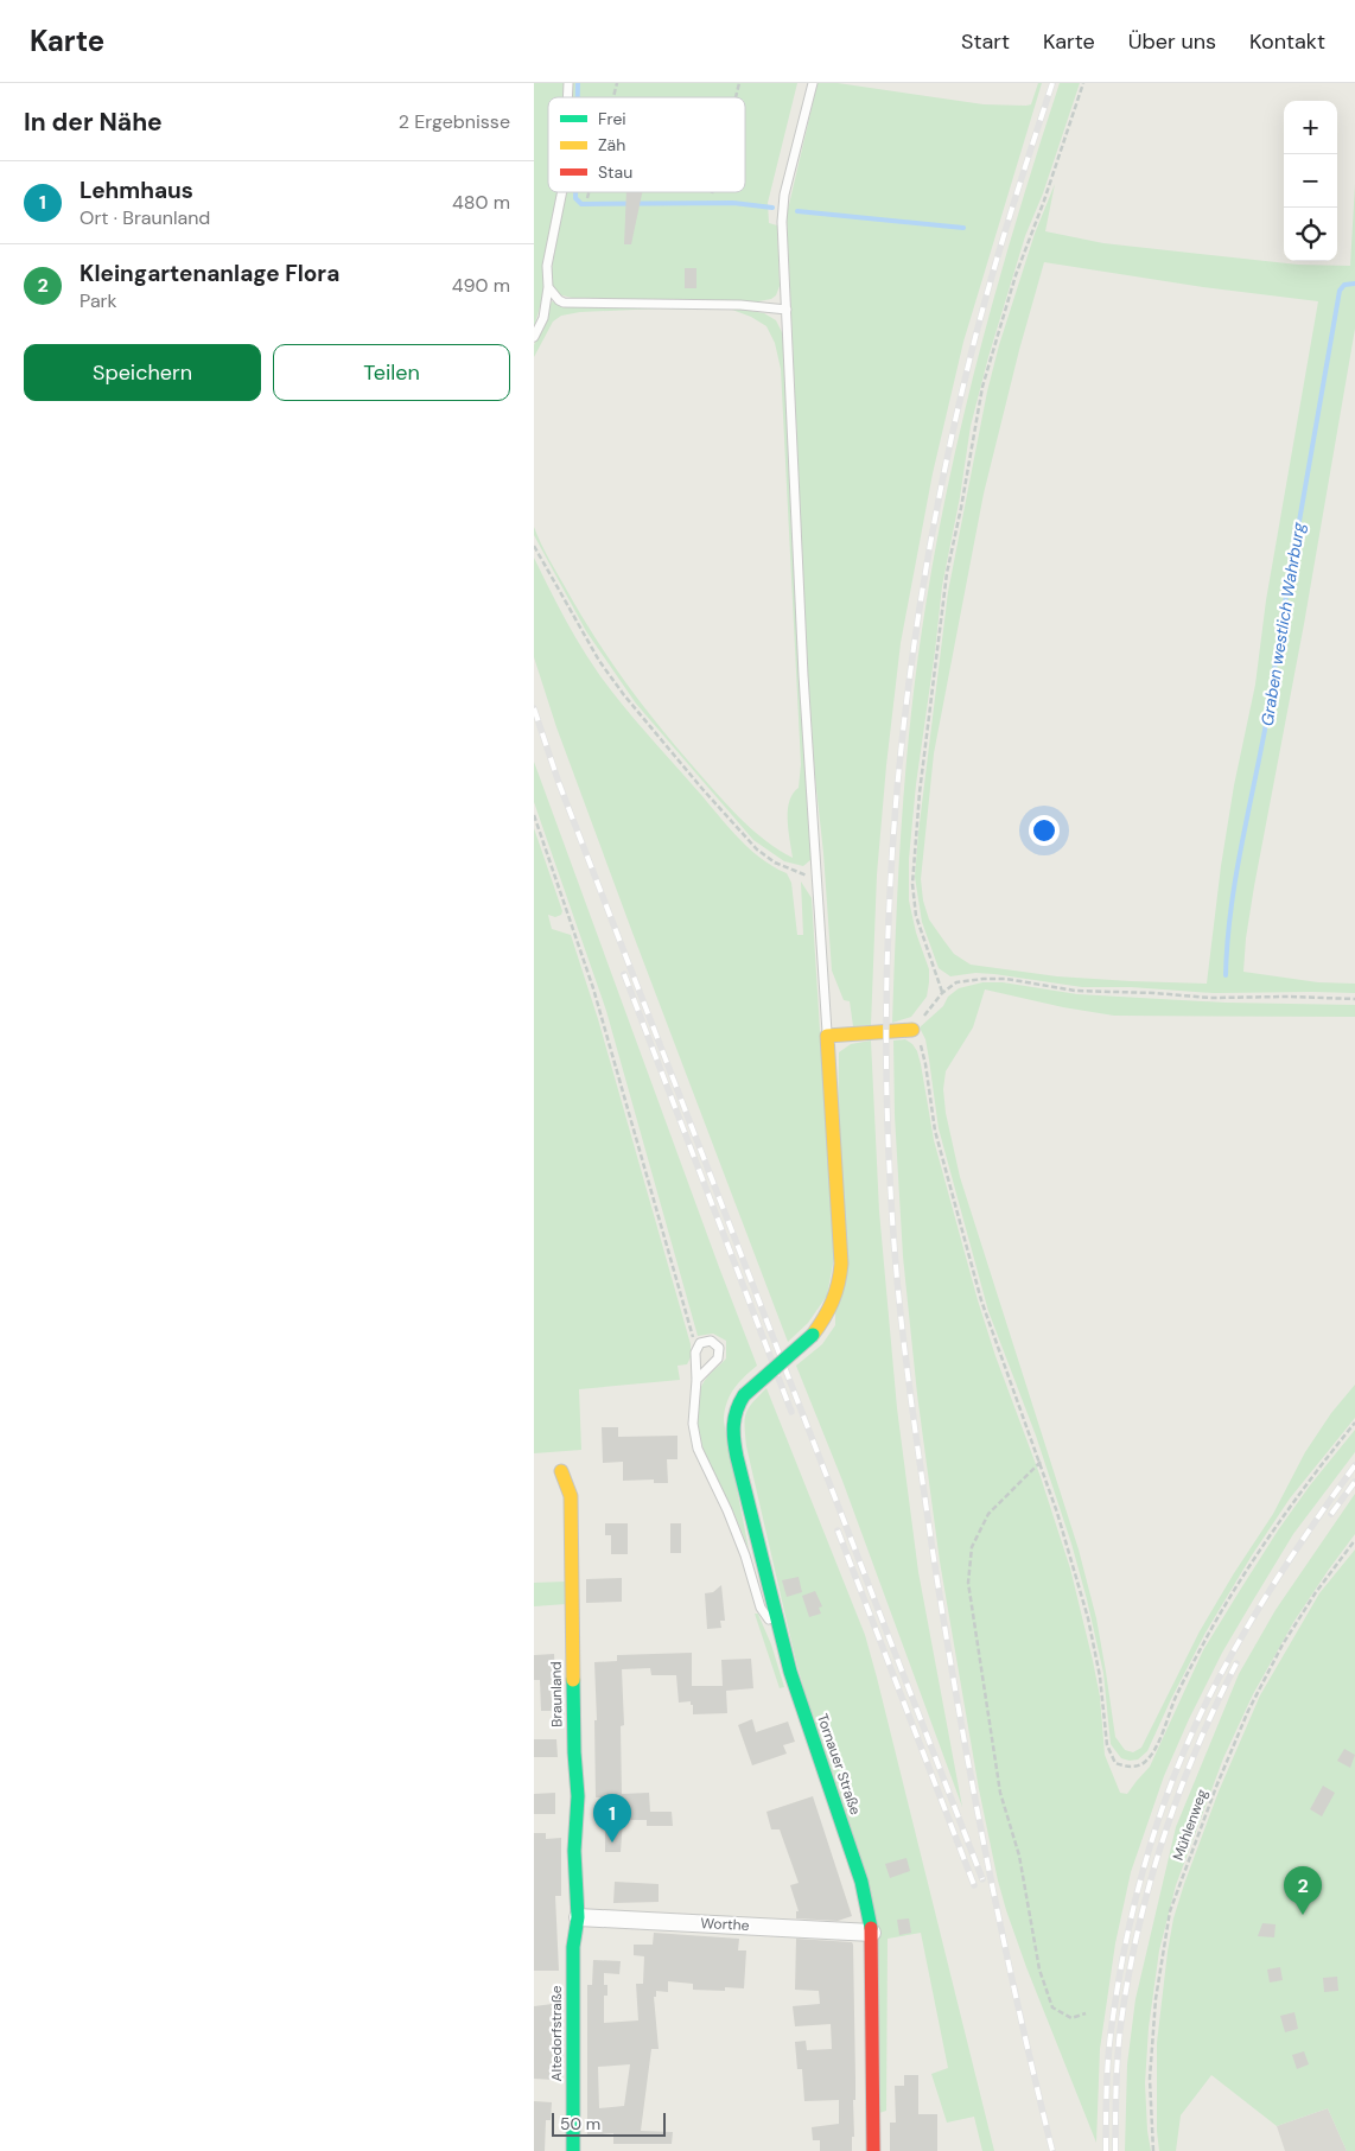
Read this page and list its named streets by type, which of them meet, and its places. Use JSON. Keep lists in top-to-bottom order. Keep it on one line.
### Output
{"streets":{"street":["Braunland","Tornauer Straße","Worthe","Altedorfstraße"],"path":["Mühlenweg"]},"crossings":[["Braunland","Worthe"],["Braunland","Altedorfstraße"],["Tornauer Straße","Worthe"],["Worthe","Altedorfstraße"]],"water":["Graben westlich Wahrburg"],"legend":["Frei","Zäh","Stau"],"scale_bar":"50 m","page":{"header":"Karte","nav":["Start","Karte","Über uns","Kontakt"],"heading":["In der Nähe","2 Ergebnisse"],"map_buttons":["+","−"],"list":[{"mark":"1","name":"Lehmhaus","note":"Ort · Braunland","value":"480 m"},{"mark":"2","name":"Kleingartenanlage Flora","note":"Park","value":"490 m"}],"buttons":["Speichern","Teilen"],"pins":["1","2"],"scale":"50 m"}}
